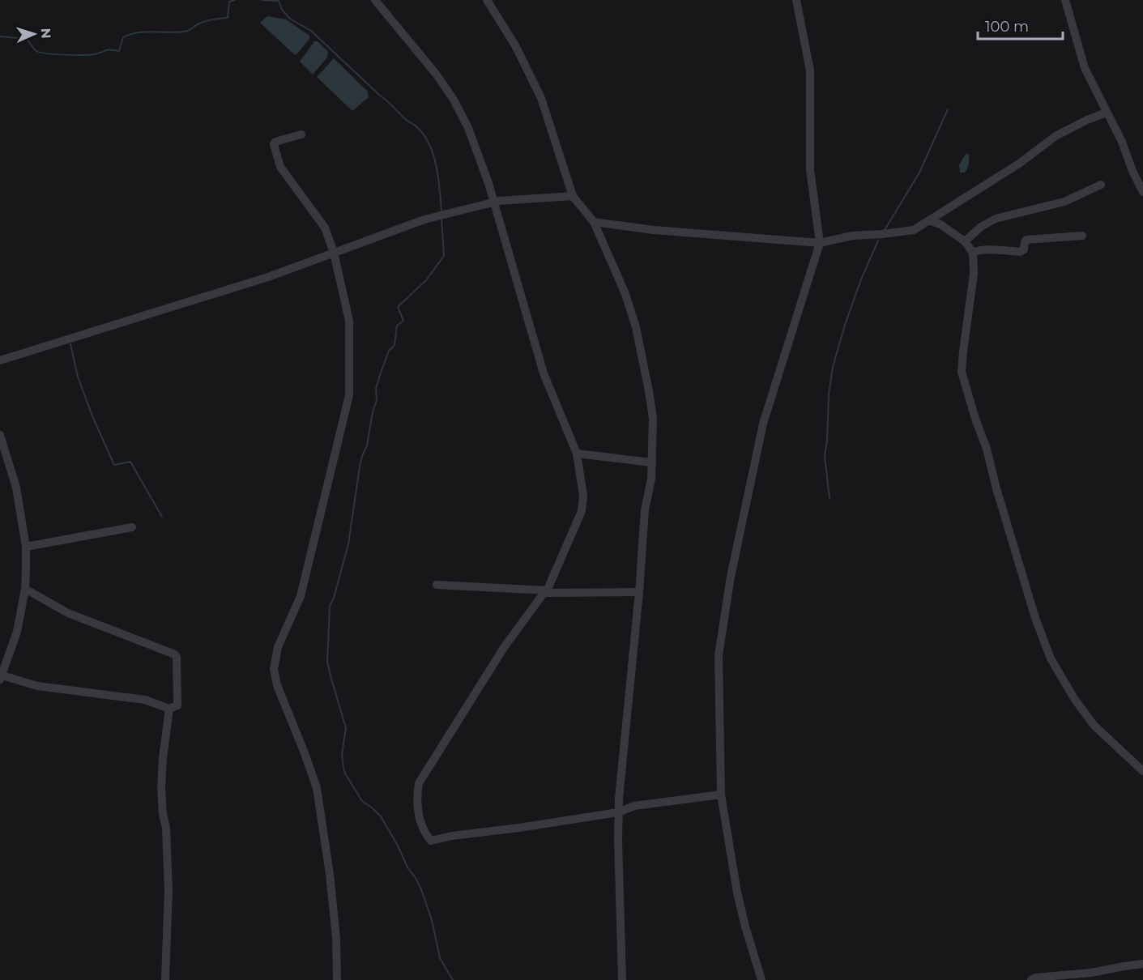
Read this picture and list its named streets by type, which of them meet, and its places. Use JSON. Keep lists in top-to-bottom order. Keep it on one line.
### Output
{"scale_bar":"100 m","north":"right"}
